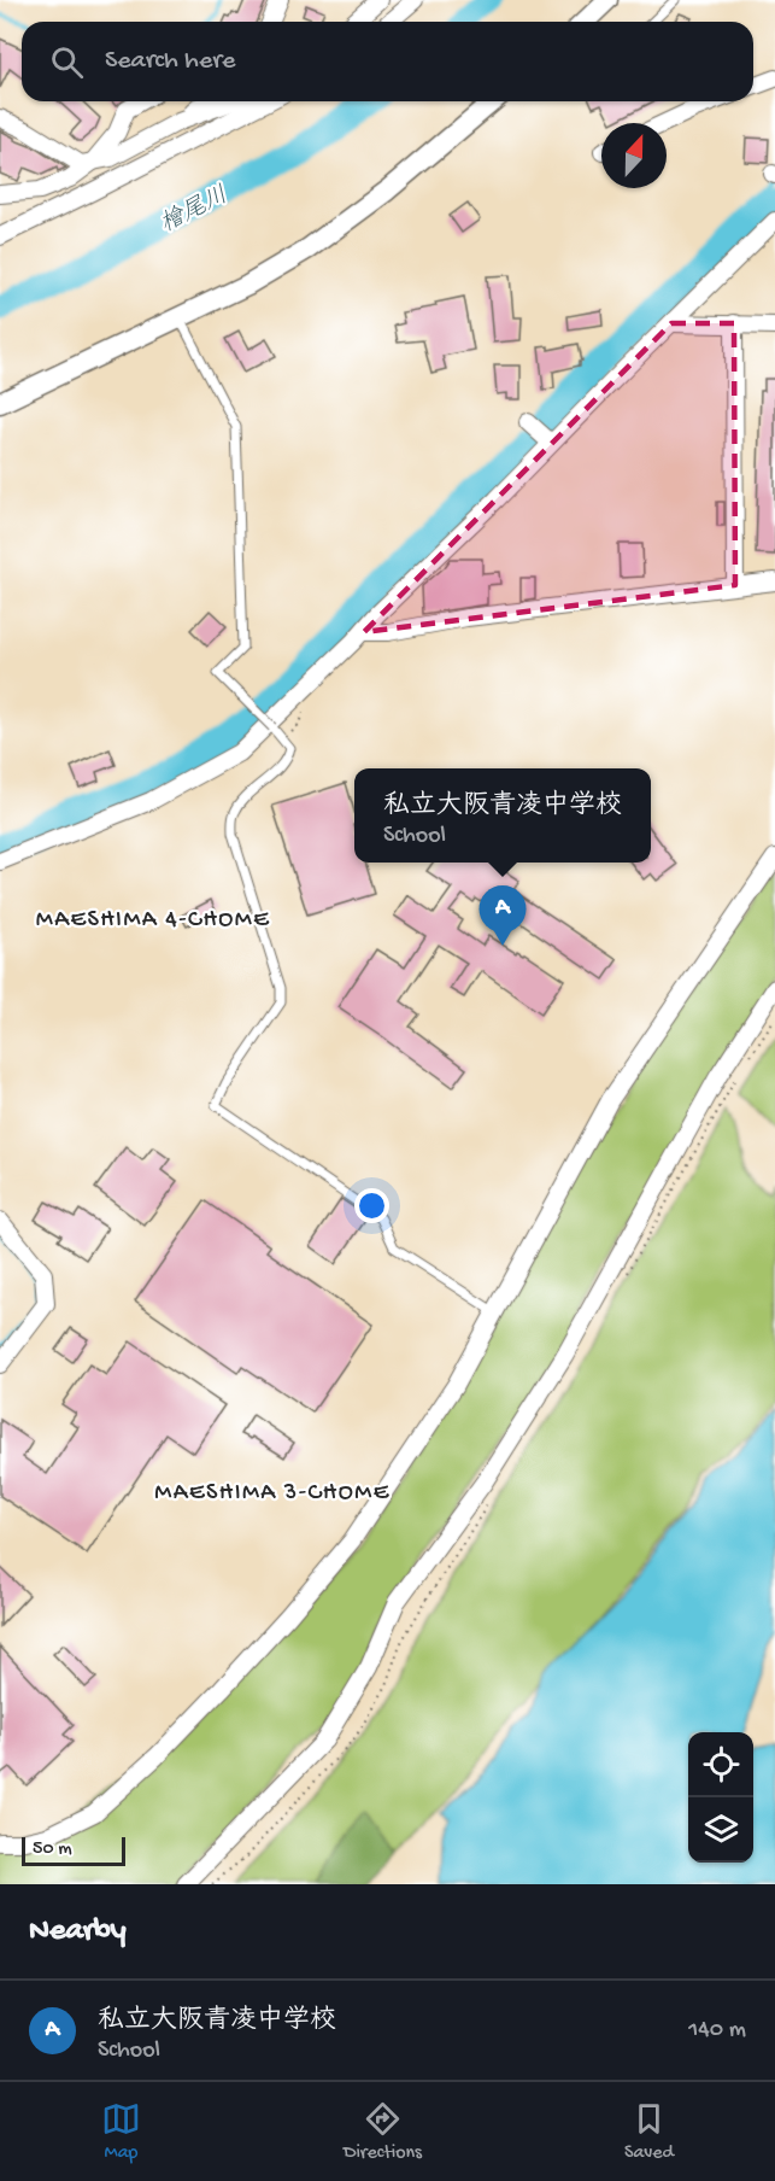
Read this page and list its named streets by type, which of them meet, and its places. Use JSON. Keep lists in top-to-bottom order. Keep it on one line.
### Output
{"districts":["MAESHIMA 4-CHOME","MAESHIMA 3-CHOME"],"water":["檜尾川"],"scale_bar":"50 m","north":"top","page":{"search":"Search here","popup":["私立大阪青凌中学校","School"],"pins":"A","scale":"50 m","heading":"Nearby","list":[{"mark":"A","name":"私立大阪青凌中学校","note":"School","value":"140 m"}],"nav":["Map","Directions","Saved"]}}
